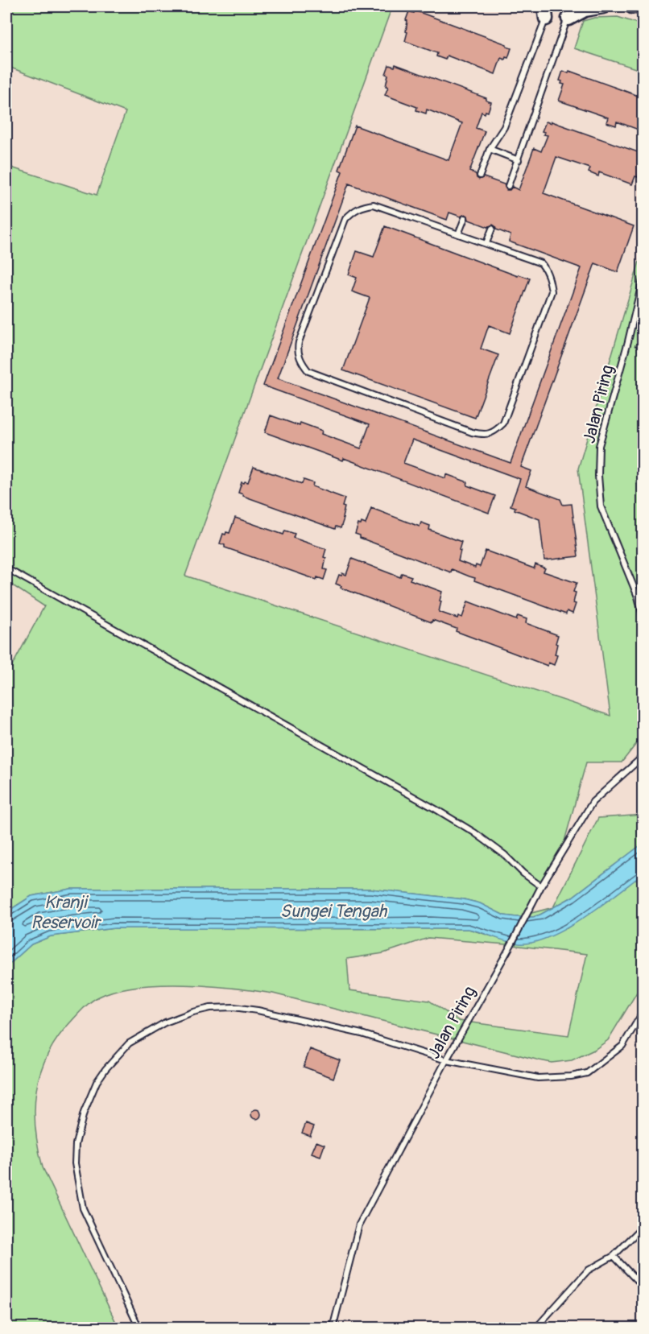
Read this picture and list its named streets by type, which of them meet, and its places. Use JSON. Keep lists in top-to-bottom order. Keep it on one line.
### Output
{"streets":{"lane":["Jalan Piring"]},"water":["Kranji Reservoir","Sungei Tengah"]}
